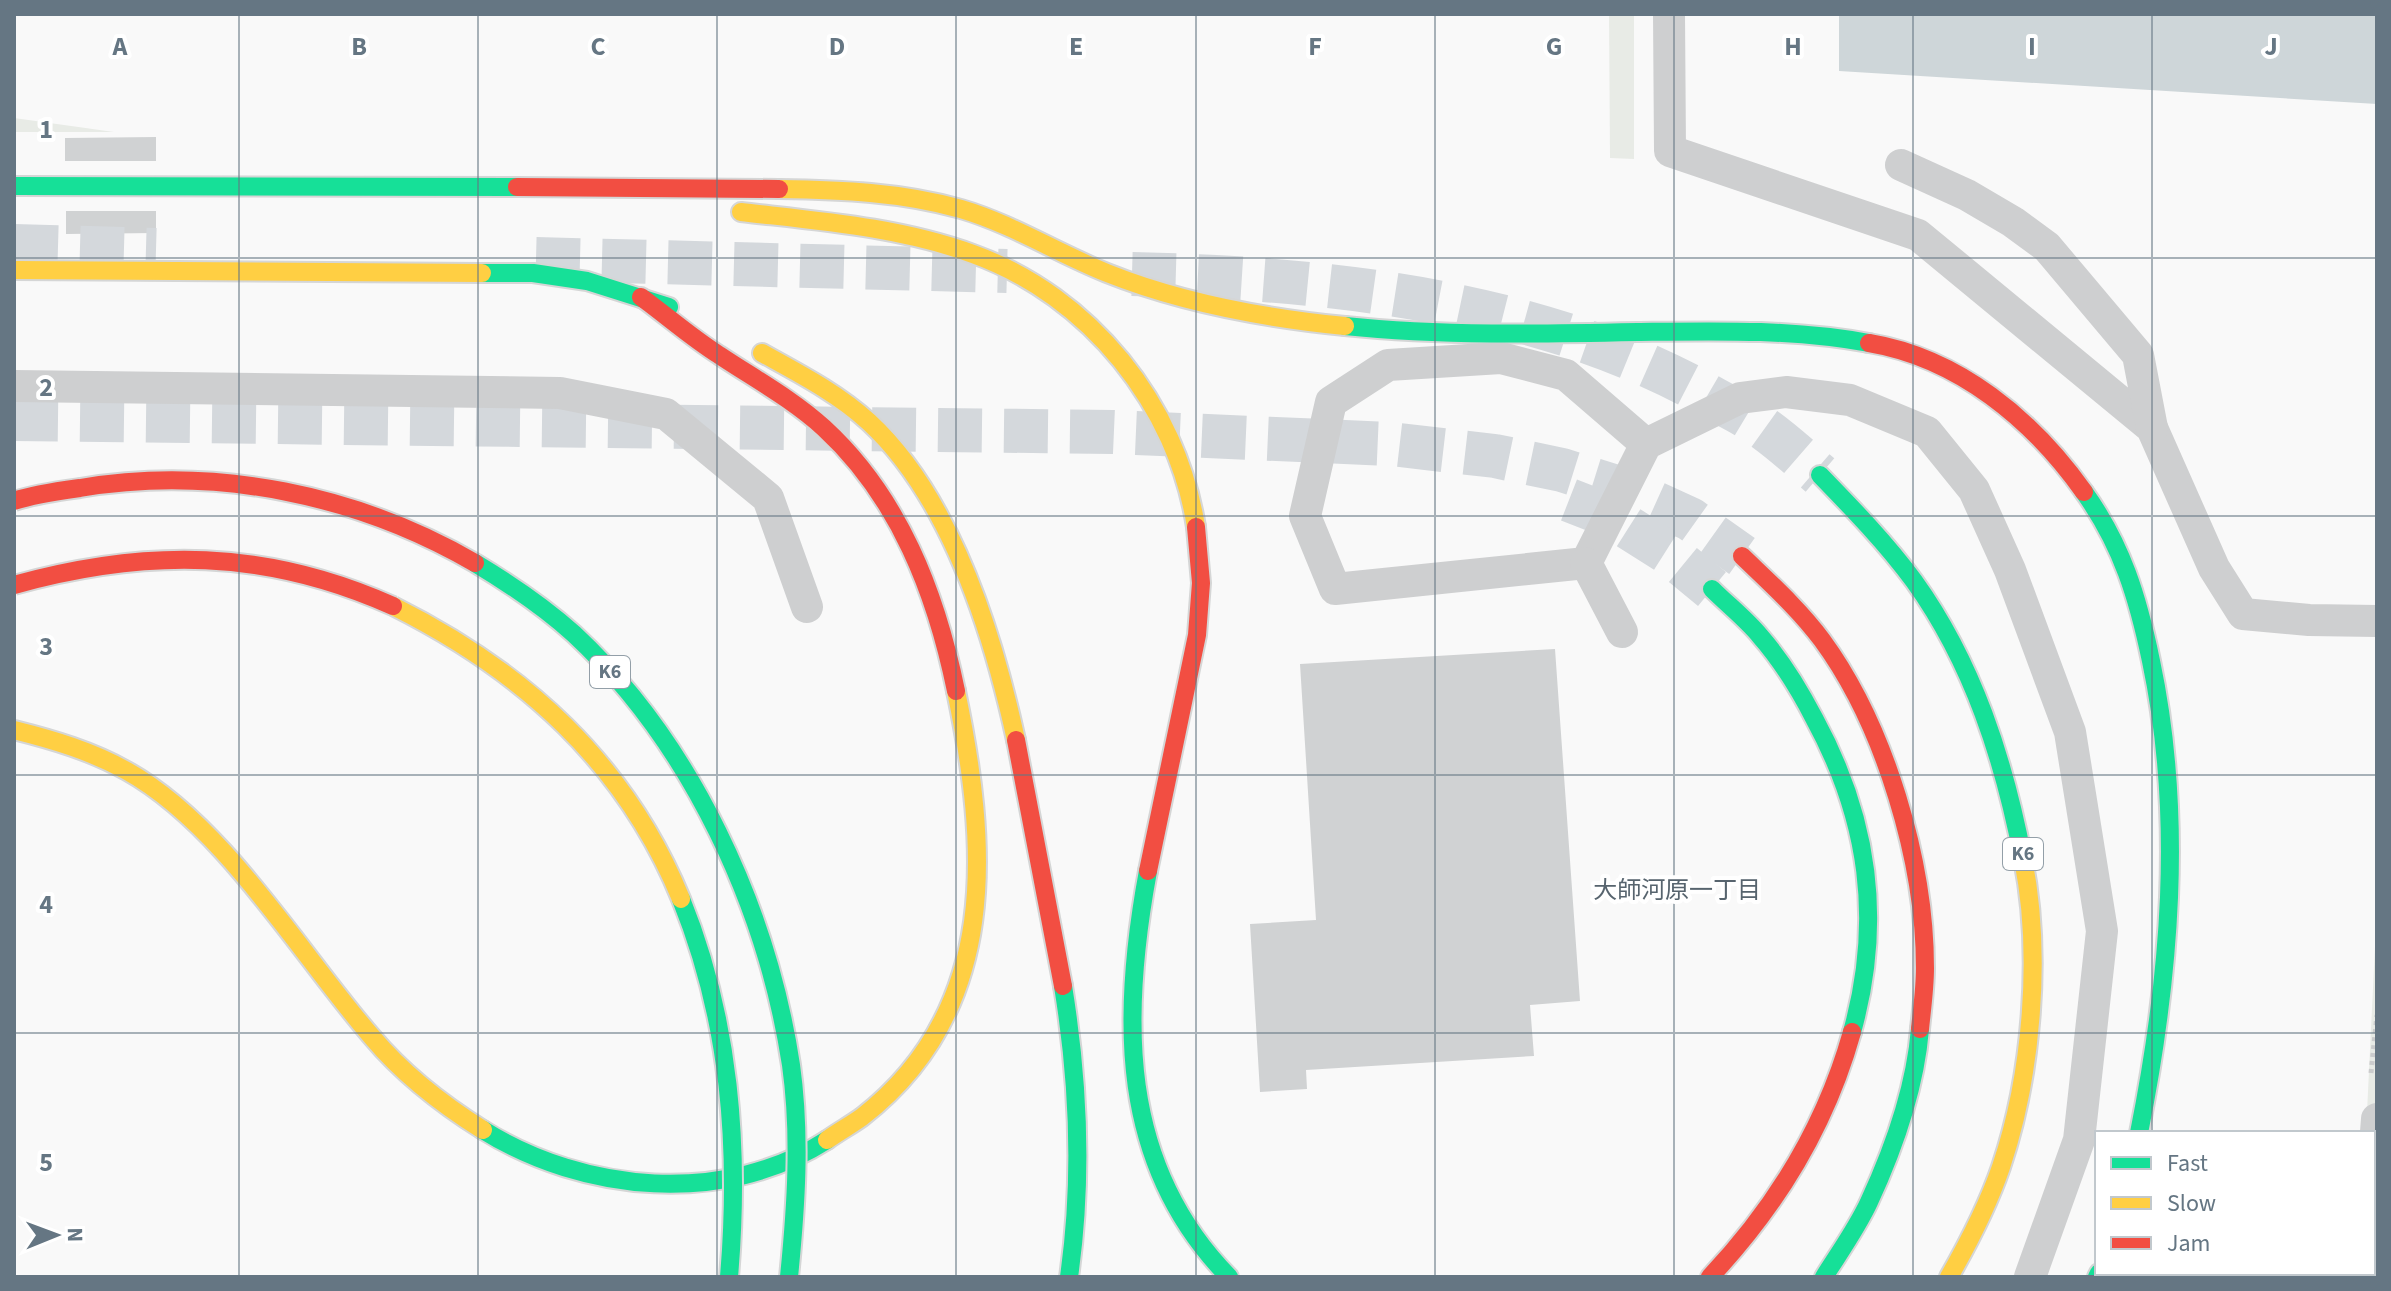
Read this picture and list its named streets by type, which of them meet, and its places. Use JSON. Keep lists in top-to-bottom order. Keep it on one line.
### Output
{"streets":{"highway":["K6"]},"districts":["大師河原一丁目"],"legend":["Fast","Slow","Jam"],"north":"right","grid":{"columns":["A","B","C","D","E","F","G","H","I","J"],"rows":["1","2","3","4","5"]}}
